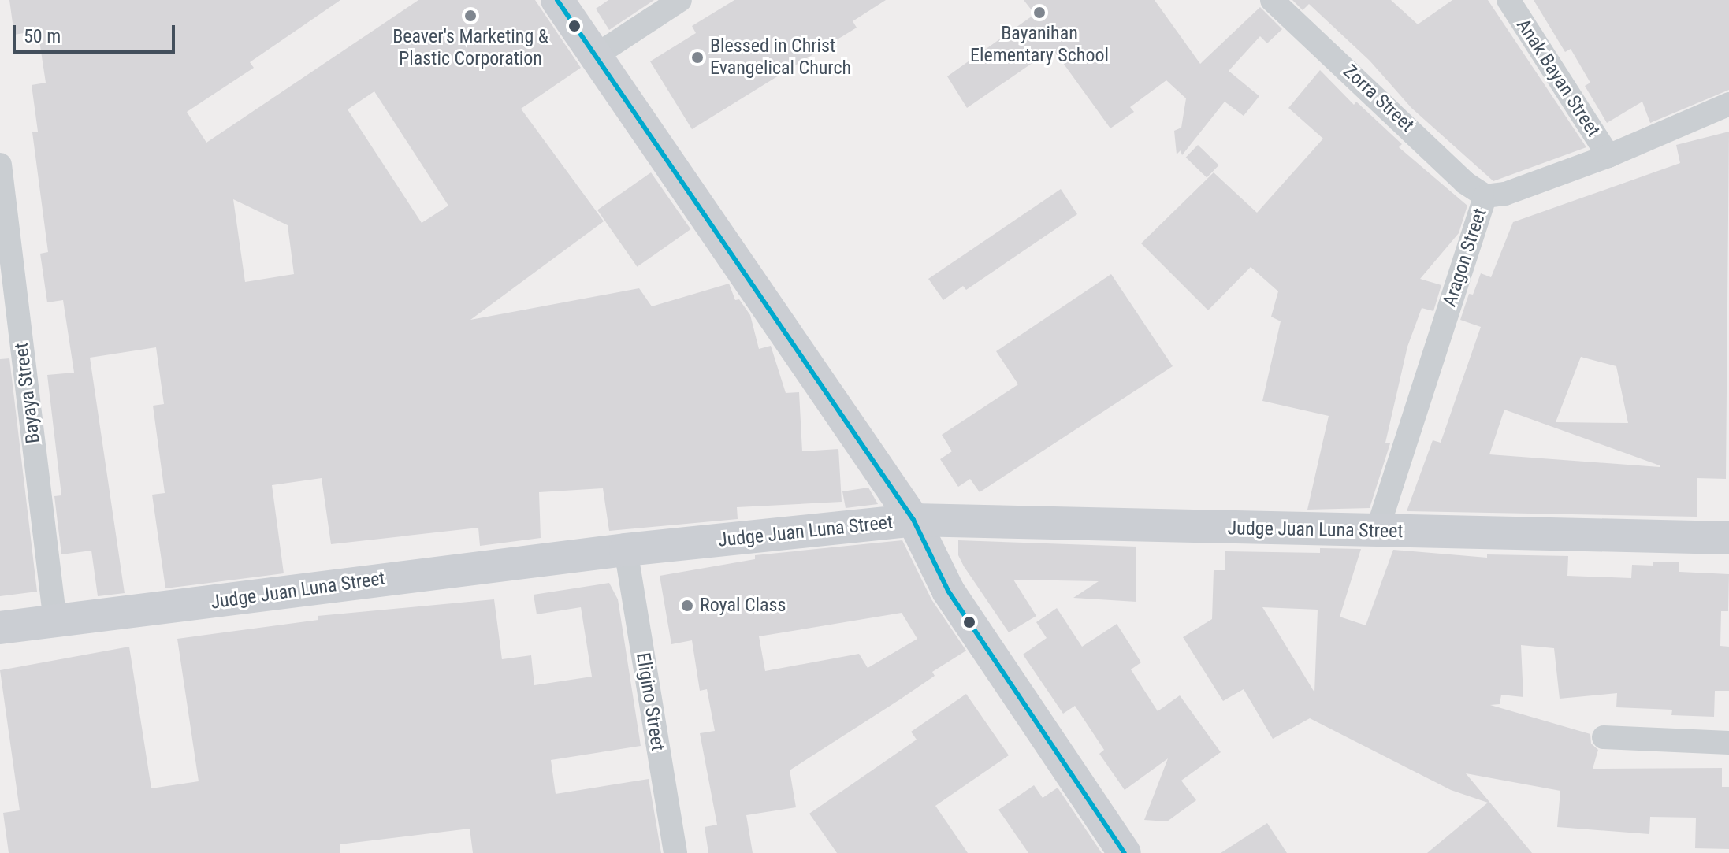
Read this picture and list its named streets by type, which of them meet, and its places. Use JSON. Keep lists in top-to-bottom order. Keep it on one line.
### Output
{"streets":{"street":["Anak Bayan Street","Zorra Street","Aragon Street","Bayaya Street","Judge Juan Luna Street","Eligino Street"]},"crossings":[["Anak Bayan Street","Aragon Street"],["Zorra Street","Aragon Street"],["Aragon Street","Judge Juan Luna Street"],["Bayaya Street","Judge Juan Luna Street"],["Judge Juan Luna Street","Eligino Street"]],"places":["Bayanihan Elementary School","Beaver's Marketing & Plastic Corporation","Blessed in Christ Evangelical Church","Royal Class"],"scale_bar":"50 m"}
